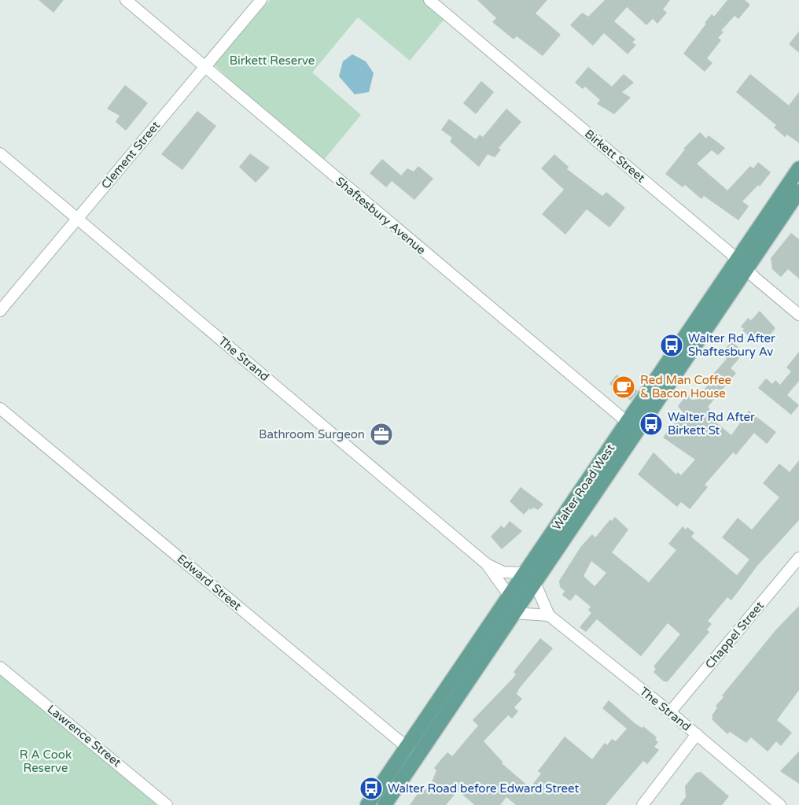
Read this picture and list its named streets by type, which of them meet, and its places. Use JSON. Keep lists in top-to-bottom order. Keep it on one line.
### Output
{"streets":{"main road":["Walter Road West"],"street":["Clement Street","Birkett Street","Shaftesbury Avenue","The Strand","Edward Street","Chappel Street","Lawrence Street"]},"crossings":[["Clement Street","Shaftesbury Avenue"],["Clement Street","The Strand"],["Birkett Street","Walter Road West"],["Shaftesbury Avenue","Walter Road West"],["The Strand","Walter Road West"],["The Strand","Chappel Street"],["Walter Road West","Edward Street"]],"parks":["Birkett Reserve","R A Cook Reserve"],"places":{"bus stop":["Walter Rd After Shaftesbury Av","Walter Rd After Birkett St","Walter Road before Edward Street"],"cafe":["Red Man Coffee & Bacon House"],"office":["Bathroom Surgeon"]}}
